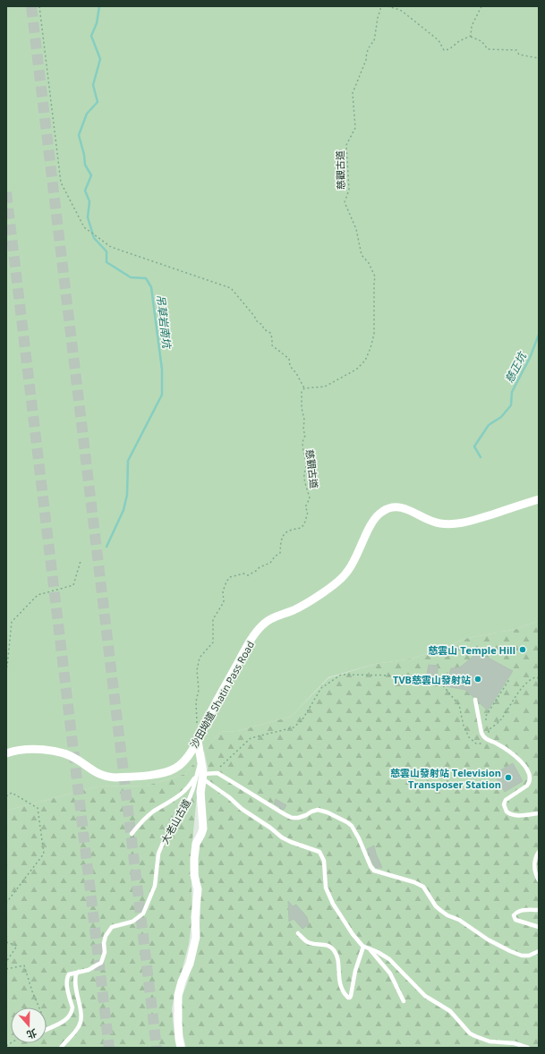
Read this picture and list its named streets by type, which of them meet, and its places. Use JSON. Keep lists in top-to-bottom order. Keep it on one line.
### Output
{"streets":{"street":["沙田坳道 Shatin Pass Road"],"lane":["大老山古道"],"path":["慈觀古道"]},"crossings":[["慈觀古道","沙田坳道 Shatin Pass Road"]],"water":["吊草岩南坑","慈正坑"],"places":["慈雲山 Temple Hill","TVB慈雲山發射站","慈雲山發射站 Television Transposer Station"],"north":"bottom"}
